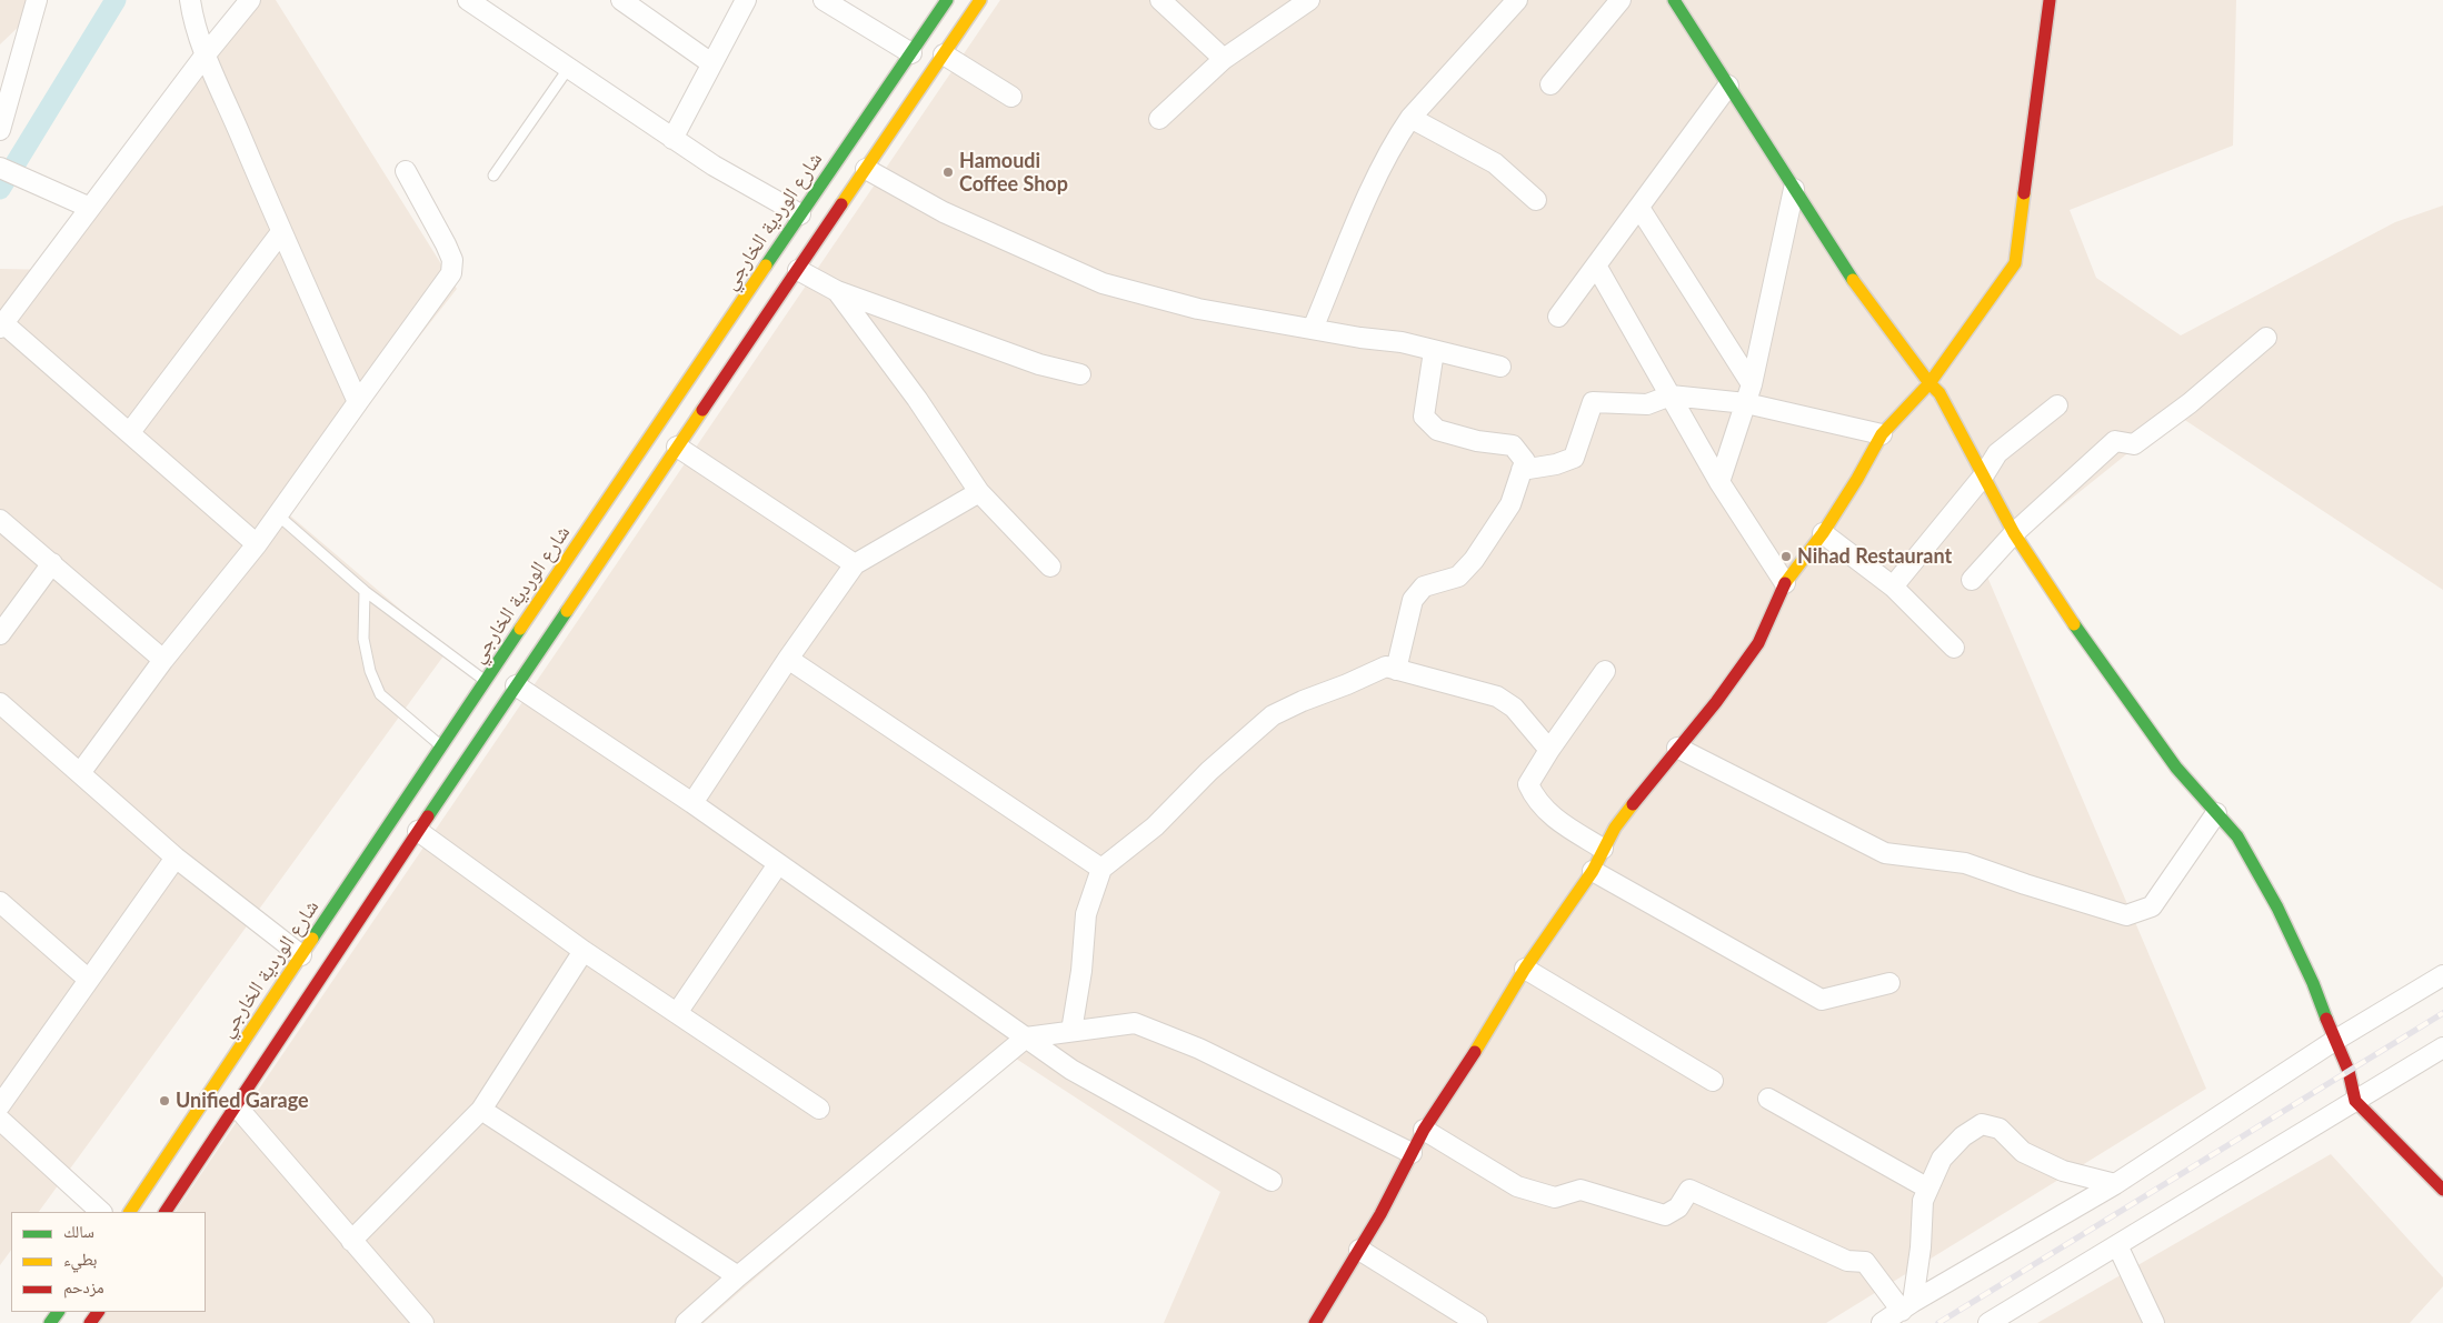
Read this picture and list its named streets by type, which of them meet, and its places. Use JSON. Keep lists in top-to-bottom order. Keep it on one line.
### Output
{"streets":{"main road":["شارع الوردية الخارجي"]},"places":["Hamoudi Coffee Shop","Nihad Restaurant","Unified Garage"],"legend":["سالك","بطيء","مزدحم"]}
